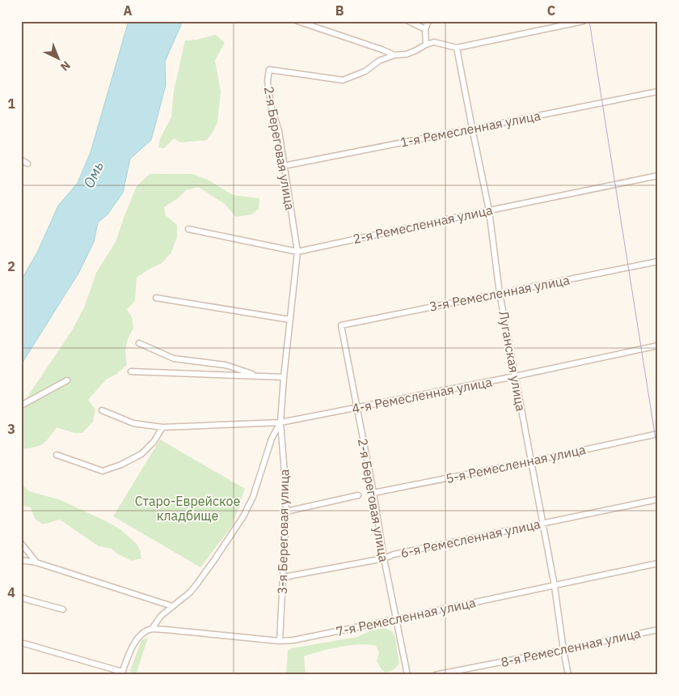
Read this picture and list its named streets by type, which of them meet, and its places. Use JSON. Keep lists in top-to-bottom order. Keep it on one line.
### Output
{"streets":{"street":["1-я Ремесленная улица","2-я Береговая улица","2-я Ремесленная улица","3-я Ремесленная улица","Луганская улица","4-я Ремесленная улица","5-я Ремесленная улица","3-я Береговая улица","6-я Ремесленная улица","7-я Ремесленная улица","8-я Ремесленная улица"]},"crossings":[["1-я Ремесленная улица","2-я Береговая улица"],["1-я Ремесленная улица","Луганская улица"],["2-я Береговая улица","2-я Ремесленная улица"],["2-я Береговая улица","3-я Ремесленная улица"],["2-я Береговая улица","4-я Ремесленная улица"],["2-я Береговая улица","5-я Ремесленная улица"],["2-я Береговая улица","3-я Береговая улица"],["2-я Береговая улица","6-я Ремесленная улица"],["2-я Береговая улица","7-я Ремесленная улица"],["2-я Ремесленная улица","Луганская улица"],["3-я Ремесленная улица","Луганская улица"],["Луганская улица","4-я Ремесленная улица"],["Луганская улица","5-я Ремесленная улица"],["Луганская улица","6-я Ремесленная улица"],["Луганская улица","7-я Ремесленная улица"],["Луганская улица","8-я Ремесленная улица"],["4-я Ремесленная улица","3-я Береговая улица"],["3-я Береговая улица","6-я Ремесленная улица"],["3-я Береговая улица","7-я Ремесленная улица"]],"water":["Омь"],"parks":["Старо-Еврейское кладбище"],"north":"bottom right","grid":{"columns":["A","B","C"],"rows":["1","2","3","4"]}}
